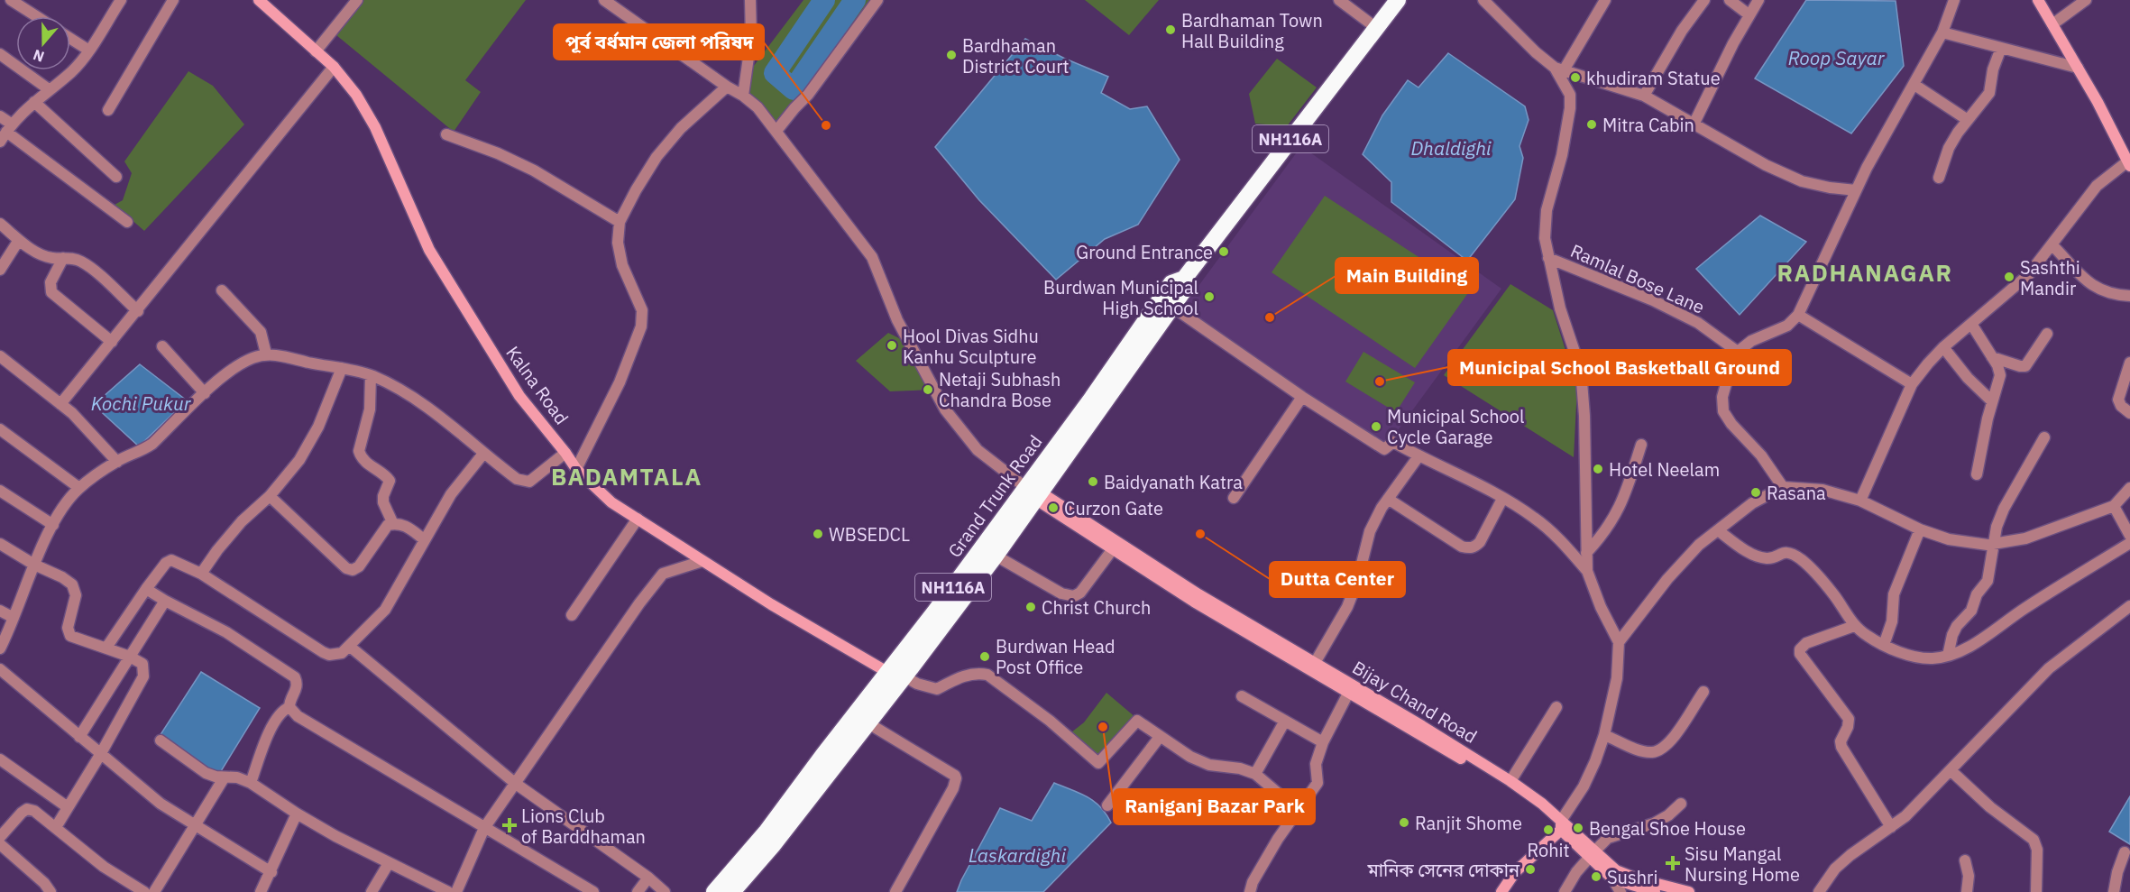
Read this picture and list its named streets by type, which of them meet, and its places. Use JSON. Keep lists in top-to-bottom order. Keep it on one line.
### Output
{"streets":{"highway":["NH116A","Grand Trunk Road"],"main road":["Kalna Road","Bijay Chand Road"],"street":["Ramlal Bose Lane"]},"crossings":[["Kalna Road","Grand Trunk Road"]],"districts":["RADHANAGAR","BADAMTALA"],"water":["Roop Sayar","Dhaldighi","Kochi Pukur","Laskardighi"],"places":{"other":["Bardhaman Town Hall Building","Bardhaman District Court","khudiram Statue","Mitra Cabin","পূর্ব বর্ধমান জেলা পরিষদ","Ground Entrance","Sashthi Mandir","Burdwan Municipal High School","Main Building","Hool Divas Sidhu Kanhu Sculpture","Municipal School Basketball Ground","Netaji Subhash Chandra Bose","Municipal School Cycle Garage","Hotel Neelam","Baidyanath Katra","Rasana","Curzon Gate","WBSEDCL","Dutta Center","Christ Church","Burdwan Head Post Office","Raniganj Bazar Park","Ranjit Shome","Bengal Shoe House","Rohit","মানিক সেনের দোকান","Sushri"],"health":["Lions Club of Barddhaman","Sisu Mangal Nursing Home"]},"north":"bottom"}
